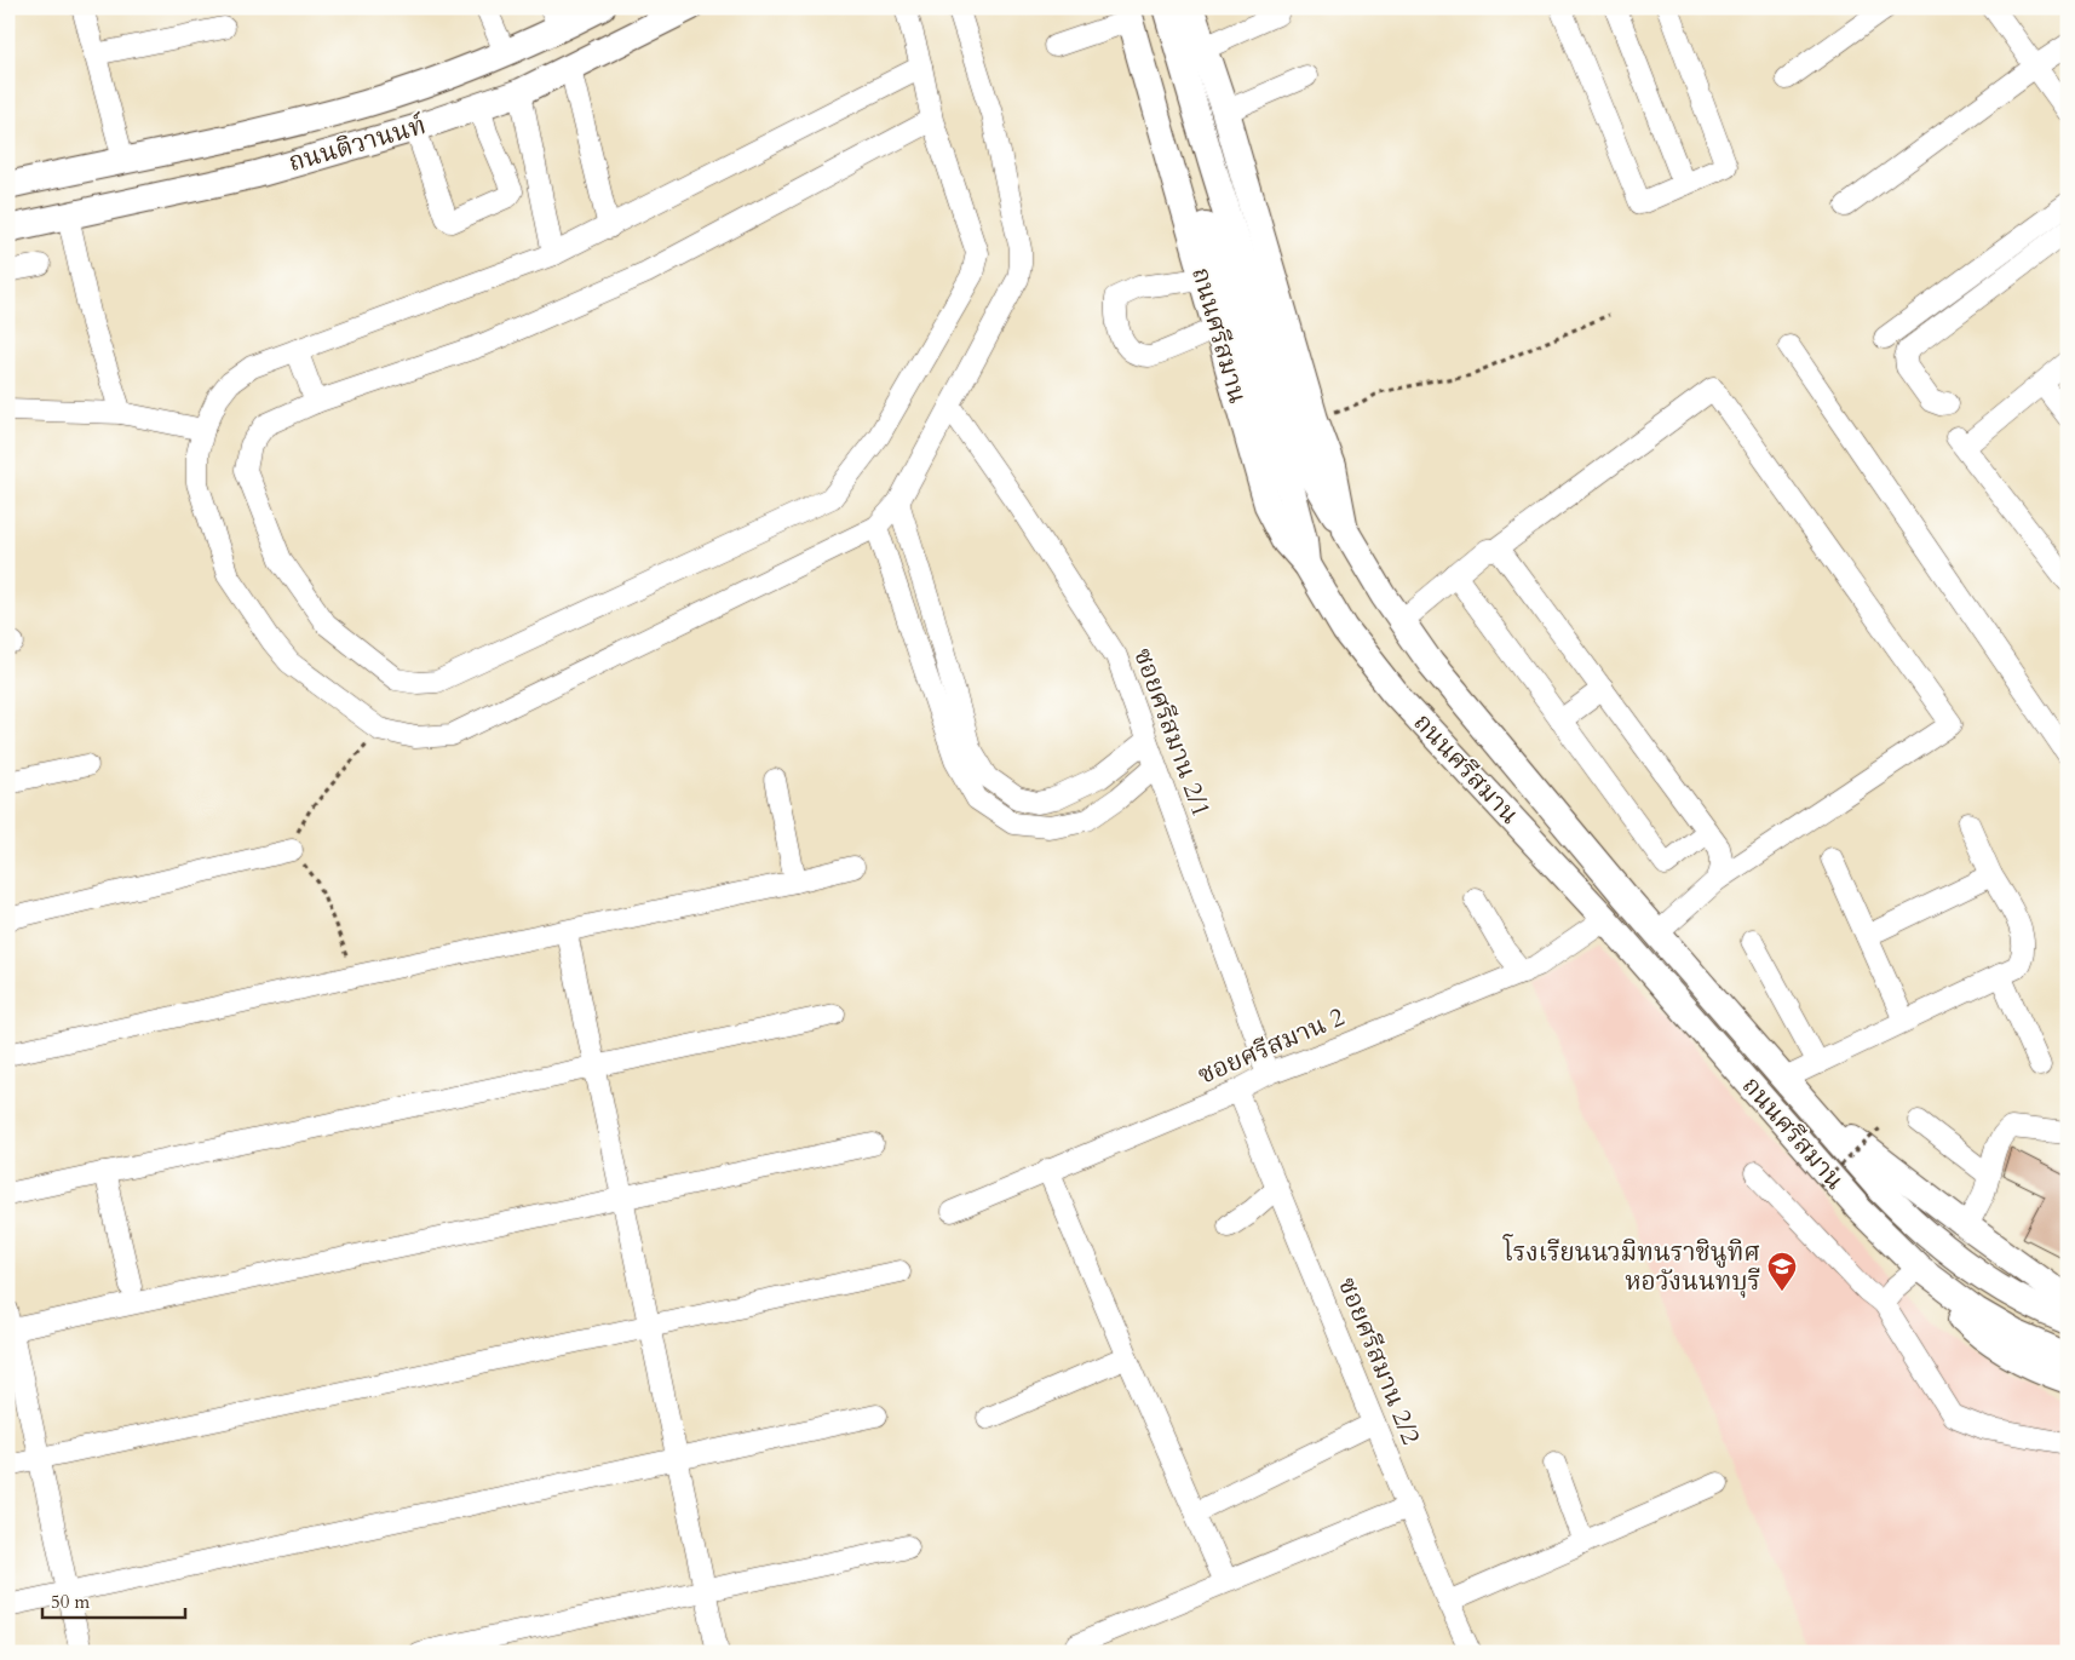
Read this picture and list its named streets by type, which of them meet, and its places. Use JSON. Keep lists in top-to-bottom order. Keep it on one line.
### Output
{"streets":{"main road":["ถนนติวานนท์","ถนนศรีสมาน"],"street":["ซอยศรีสมาน 2/1","ซอยศรีสมาน 2","ซอยศรีสมาน 2/2"]},"crossings":[["ถนนศรีสมาน","ซอยศรีสมาน 2"],["ซอยศรีสมาน 2/1","ซอยศรีสมาน 2"],["ซอยศรีสมาน 2","ซอยศรีสมาน 2/2"]],"places":{"school or university":["โรงเรียนนวมิทนราชินูทิศ หอวังนนทบุรี"]},"scale_bar":"50 m"}
